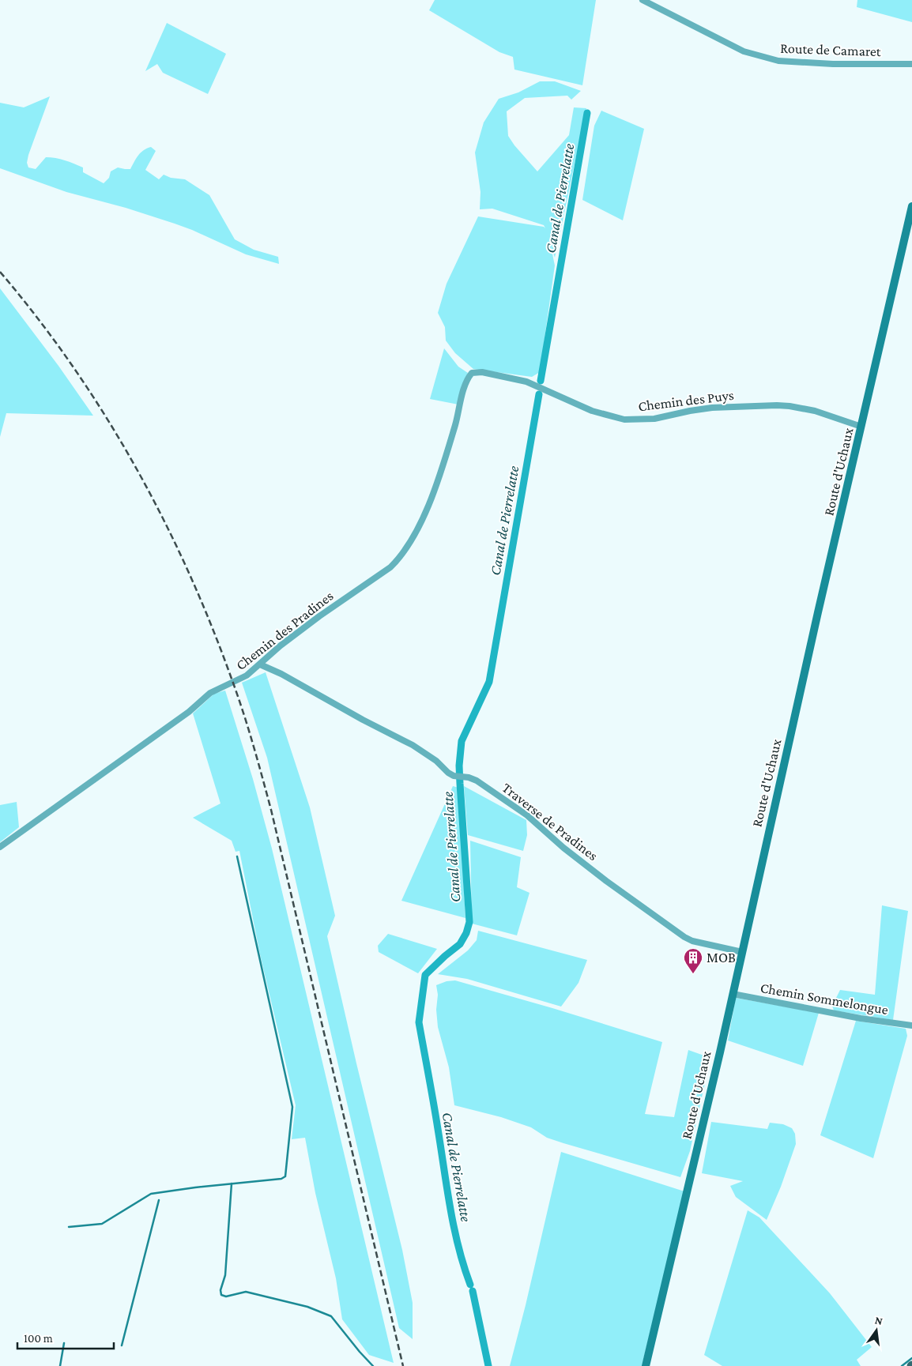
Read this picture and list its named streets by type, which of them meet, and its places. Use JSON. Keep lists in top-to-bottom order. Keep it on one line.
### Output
{"streets":{"main road":["Route d'Uchaux"],"street":["Route de Camaret","Chemin des Puys","Chemin des Pradines","Traverse de Pradines","Chemin Sommelongue"]},"crossings":[["Chemin des Puys","Route d'Uchaux"],["Chemin des Puys","Chemin des Pradines"],["Route d'Uchaux","Traverse de Pradines"],["Route d'Uchaux","Chemin Sommelongue"],["Chemin des Pradines","Traverse de Pradines"]],"water":["Canal de Pierrelatte"],"places":{"building":["MOB"]},"scale_bar":"100 m","north":"top"}
